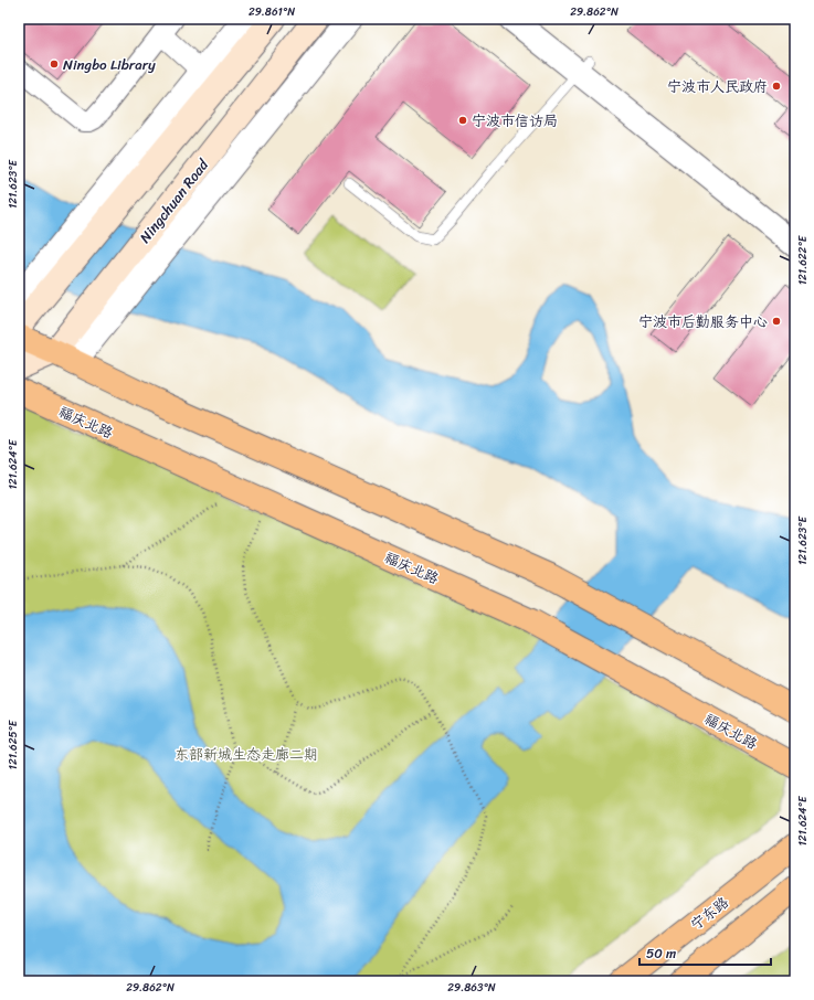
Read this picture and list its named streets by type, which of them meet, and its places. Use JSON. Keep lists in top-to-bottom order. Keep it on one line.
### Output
{"streets":{"main road":["Ningchuan Road","福庆北路","宁东路"]},"parks":["东部新城生态走廊二期"],"places":["Ningbo Library","宁波市人民政府","宁波市信访局","宁波市后勤服务中心"],"scale_bar":"50 m","coordinates":["29.861°N","29.862°N","121.623°E","121.622°E","121.624°E","121.625°E","29.863°N"]}
